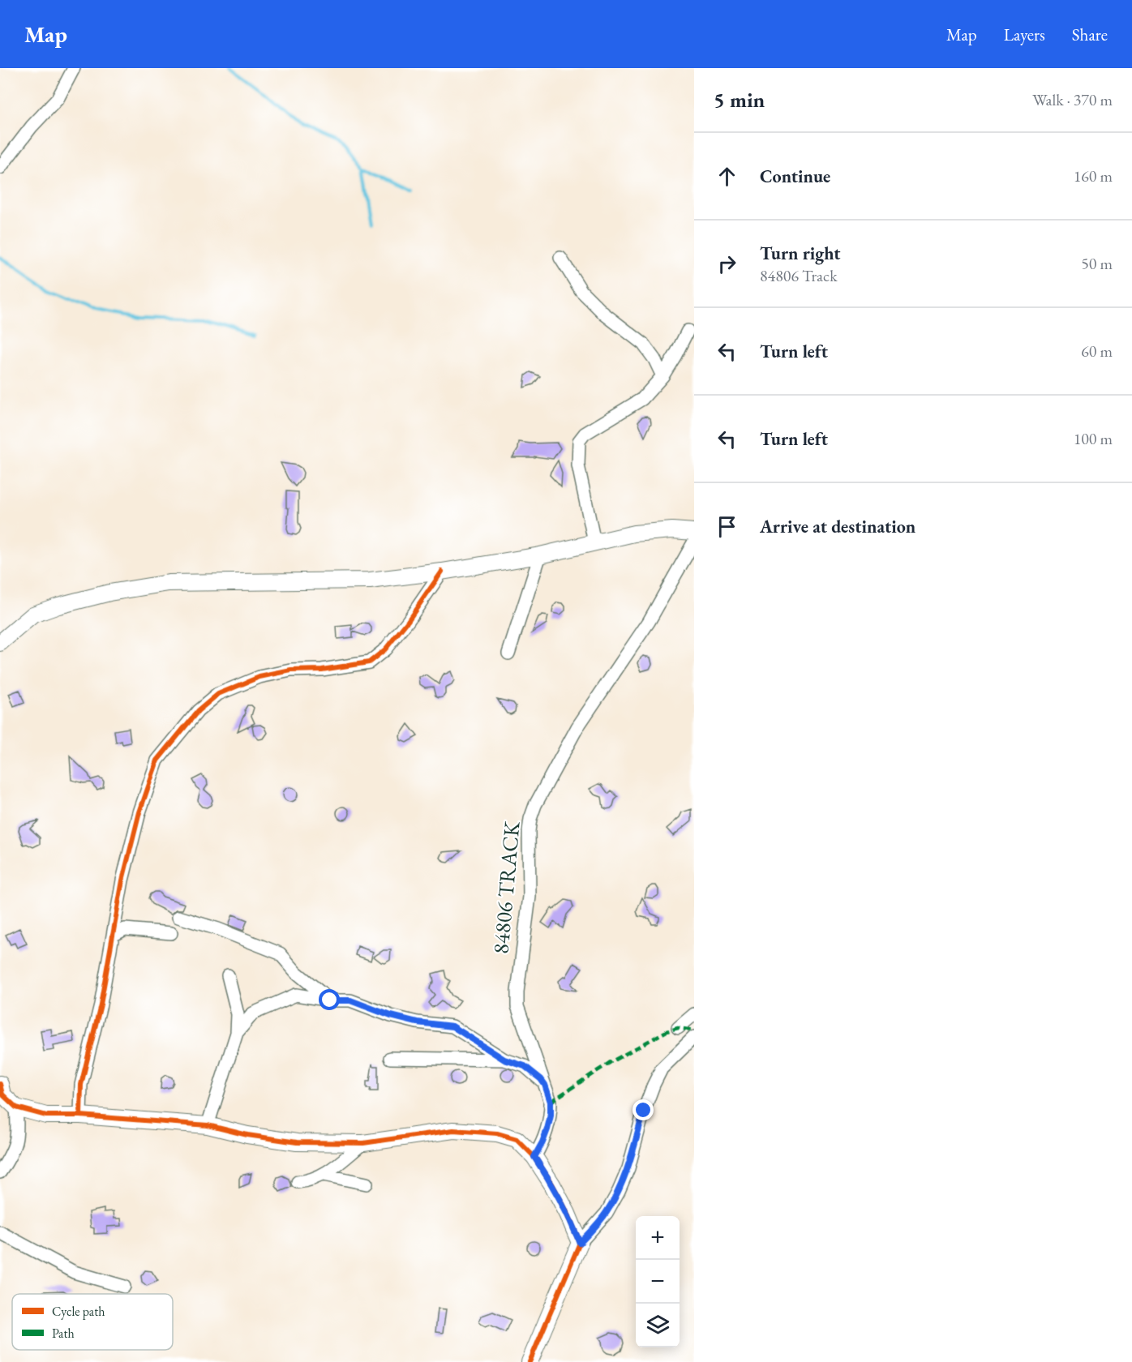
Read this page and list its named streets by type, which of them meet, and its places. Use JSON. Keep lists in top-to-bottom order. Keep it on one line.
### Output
{"streets":{"street":["84806 TRACK"]},"legend":["Cycle path","Path"],"page":{"header":"Map","nav":["Map","Layers","Share"],"heading":["5 min","Walk · 370 m"],"list":[["Continue","160 m"],["Turn right","84806 Track","50 m"],["Turn left","60 m"],["Turn left","100 m"],"Arrive at destination"],"map_buttons":["+","−"]}}
